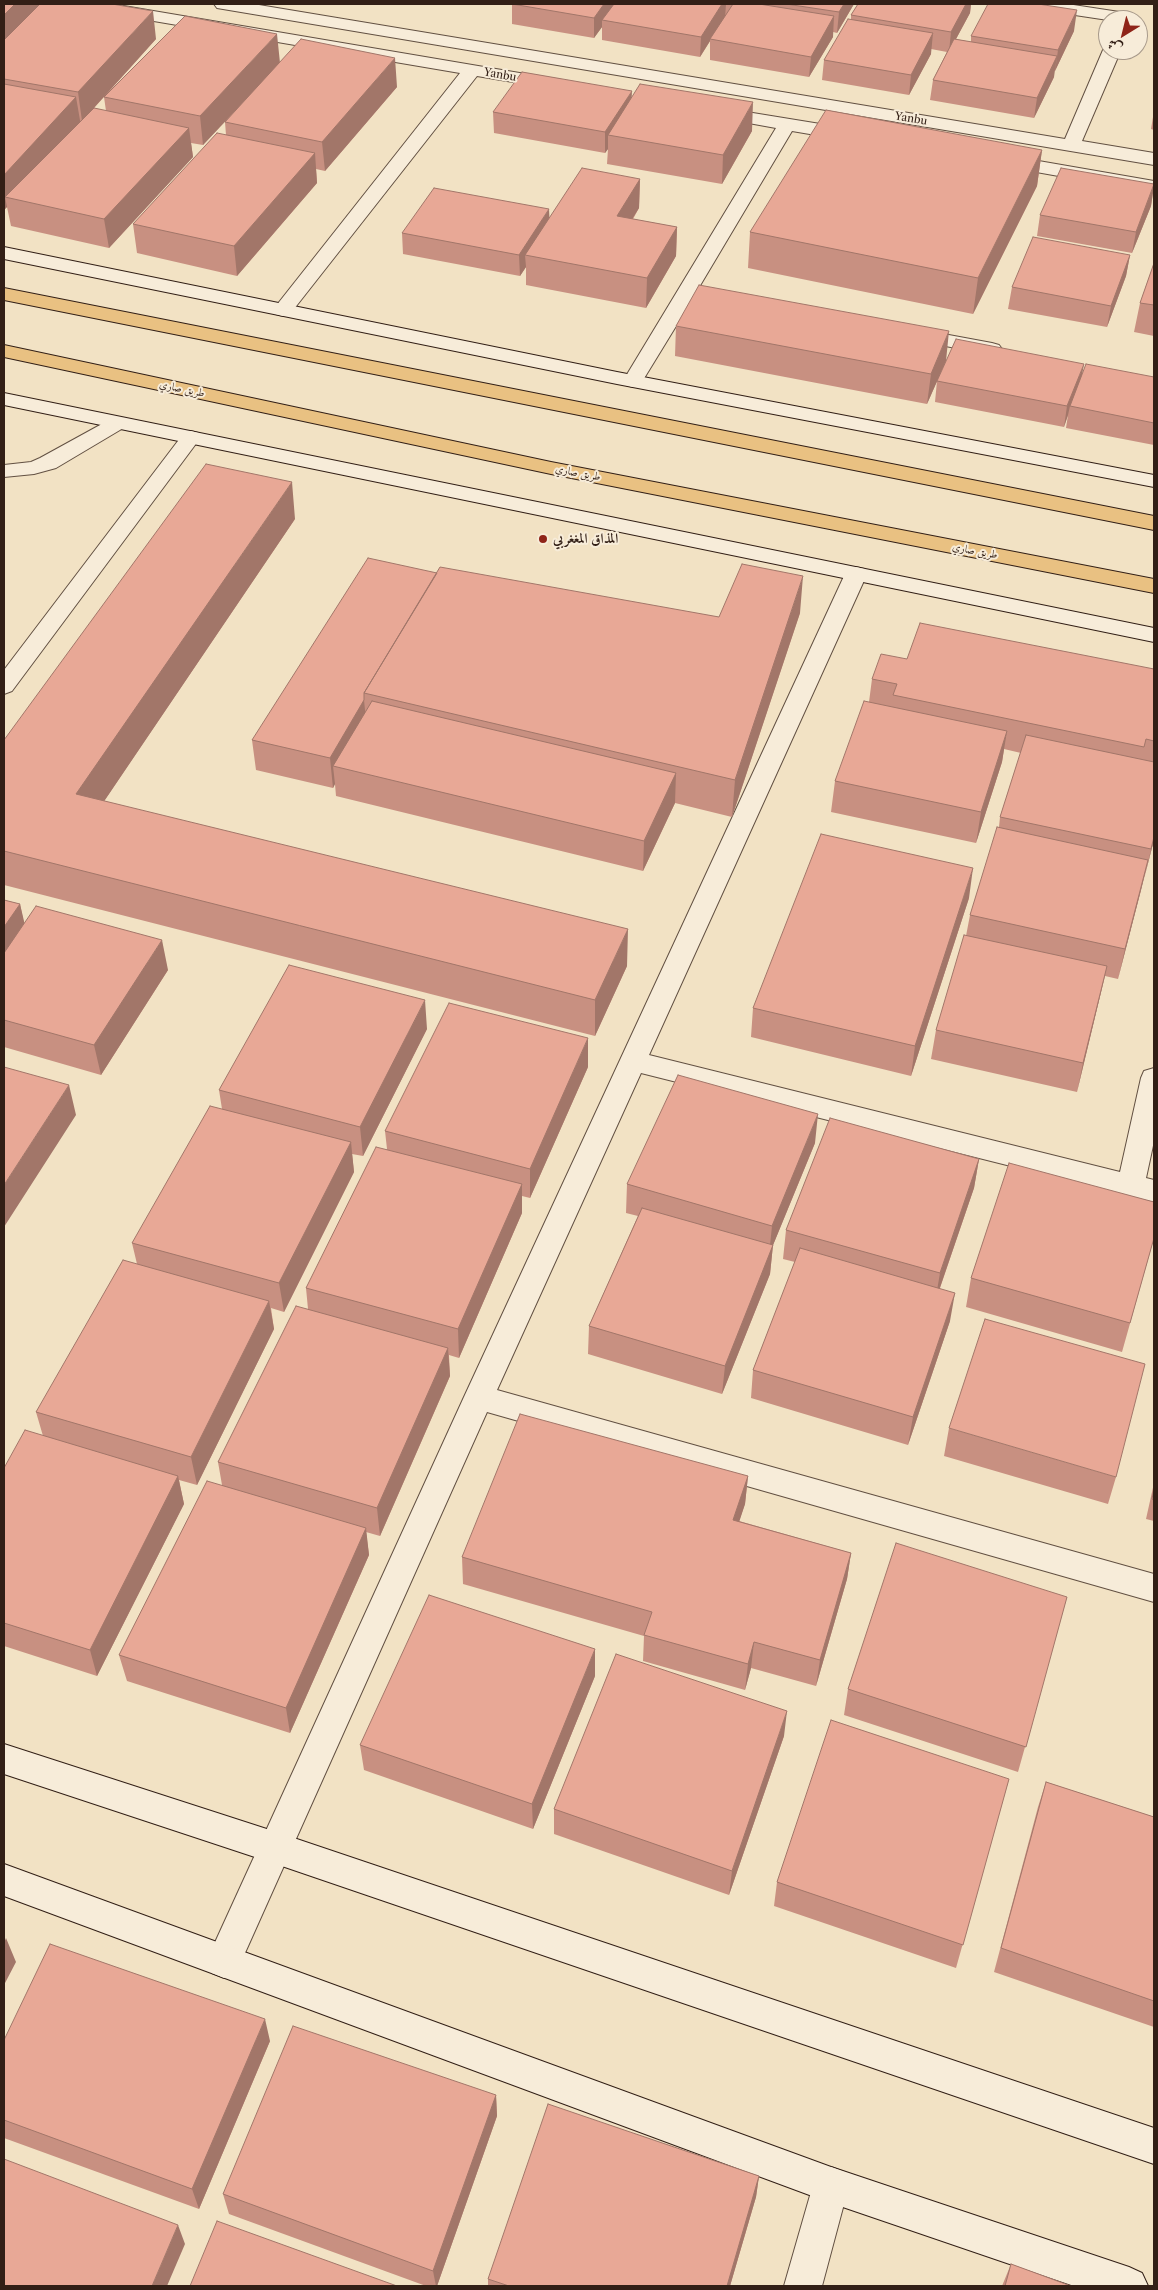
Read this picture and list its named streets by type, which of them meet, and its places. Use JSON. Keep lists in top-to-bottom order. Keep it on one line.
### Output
{"streets":{"main road":["طريق صاري"],"street":["Yanbu"]},"places":["المذاق المغغربي"],"north":"bottom left"}
